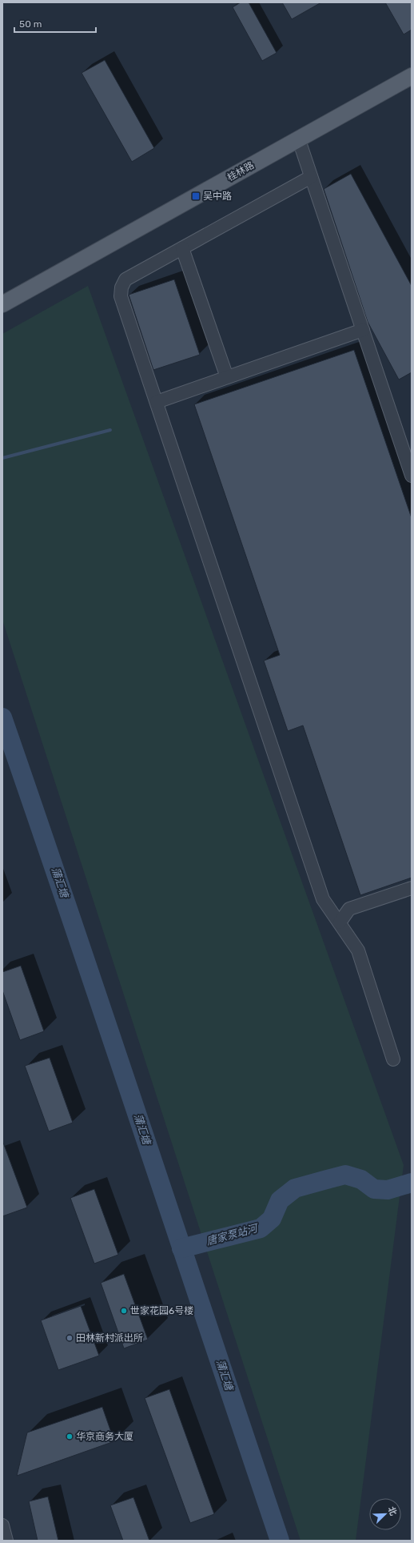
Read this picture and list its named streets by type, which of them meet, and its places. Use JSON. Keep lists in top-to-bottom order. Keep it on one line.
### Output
{"streets":{"main road":["桂林路"]},"water":["蒲汇塘","唐家泵站河"],"places":{"transit":["吴中路"],"other":["世家花园6号楼","田林新村派出所","华京商务大厦"]},"scale_bar":"50 m","north":"top right"}
